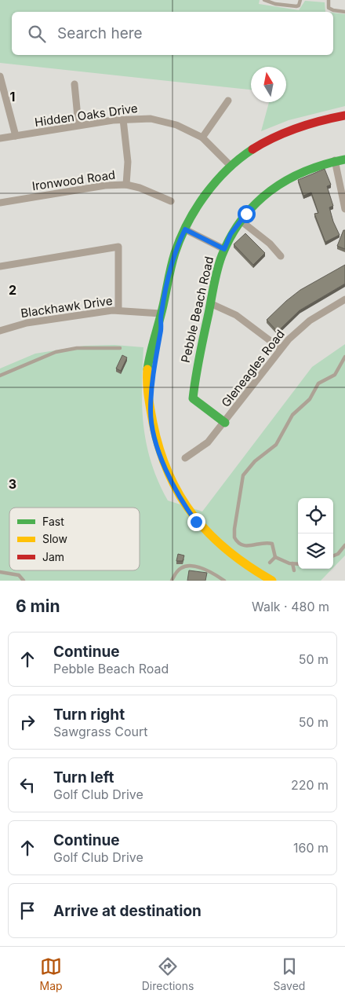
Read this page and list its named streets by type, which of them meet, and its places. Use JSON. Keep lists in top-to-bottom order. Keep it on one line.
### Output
{"streets":{"street":["Hidden Oaks Drive","Ironwood Road","Blackhawk Drive","Pebble Beach Road","Gleneagles Road"]},"crossings":[["Pebble Beach Road","Gleneagles Road"]],"legend":["Fast","Slow","Jam"],"north":"top","page":{"search":"Search here","heading":["6 min","Walk · 480 m"],"list":[["Continue","Pebble Beach Road","50 m"],["Turn right","Sawgrass Court","50 m"],["Turn left","Golf Club Drive","220 m"],["Continue","Golf Club Drive","160 m"],"Arrive at destination"],"nav":["Map","Directions","Saved"]},"grid":{"rows":["1","2","3"]}}
